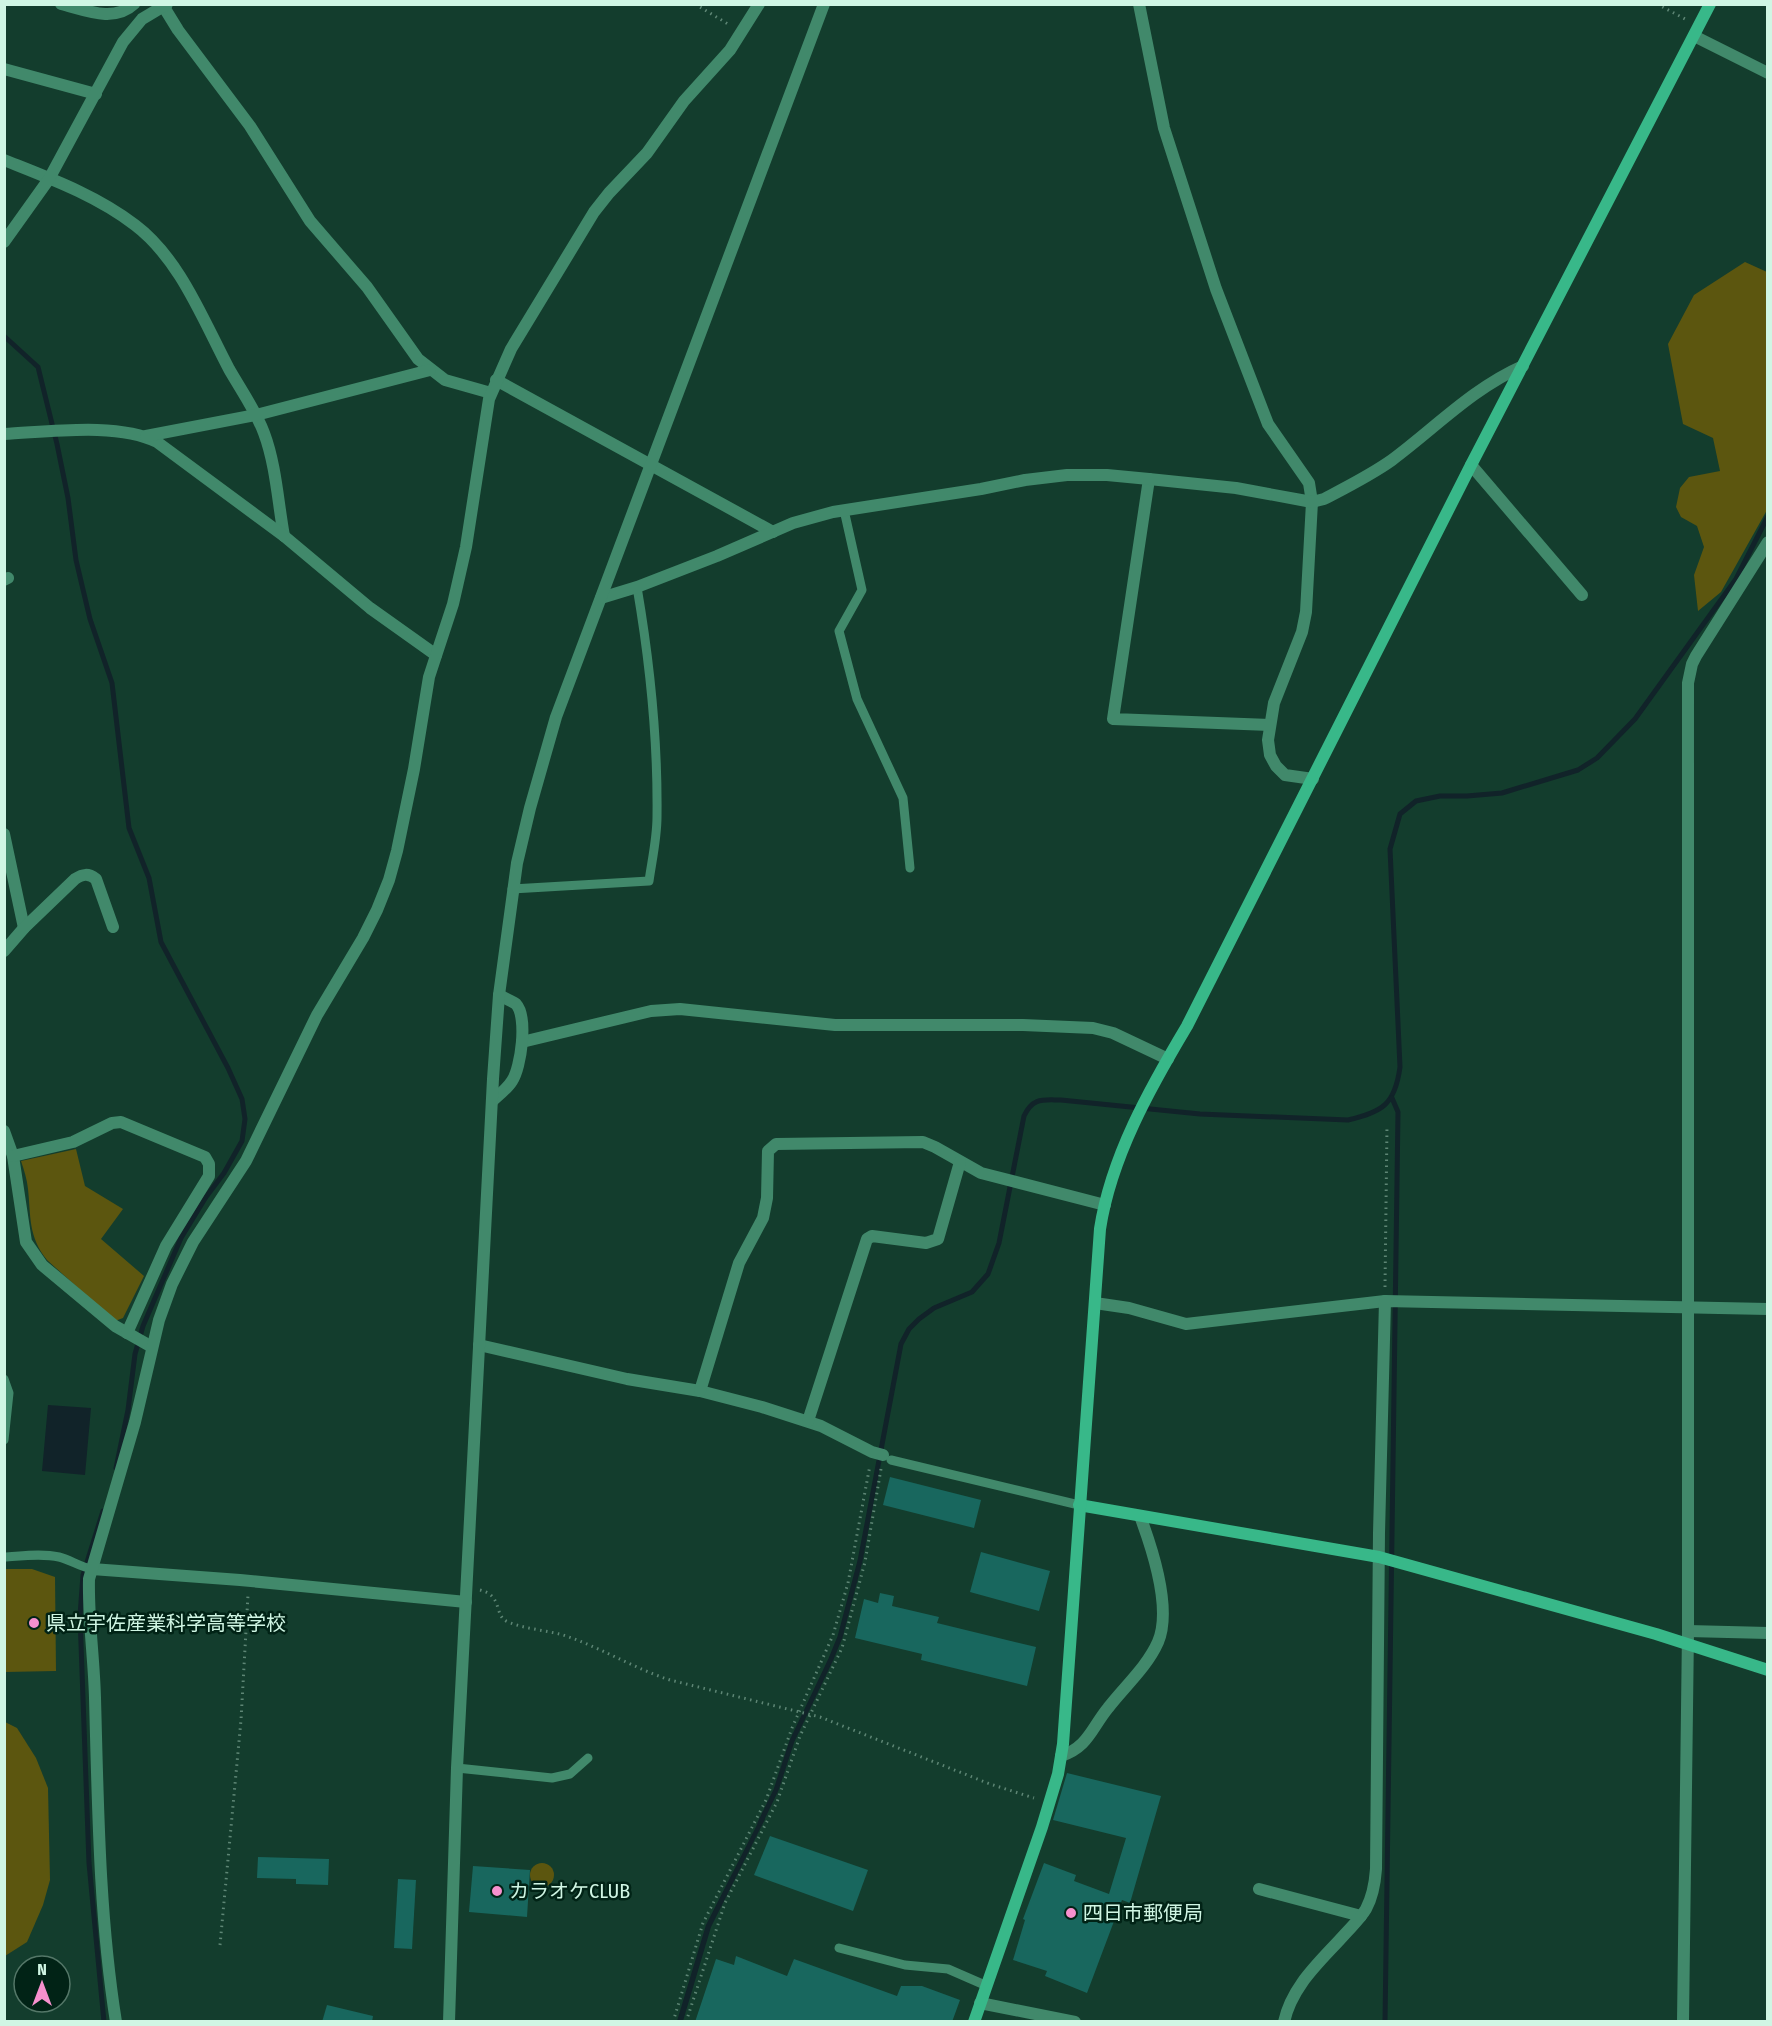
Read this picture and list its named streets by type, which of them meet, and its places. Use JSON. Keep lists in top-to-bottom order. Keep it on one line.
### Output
{"places":["県立宇佐産業科学高等学校","カラオケCLUB","四日市郵便局"],"north":"top"}
